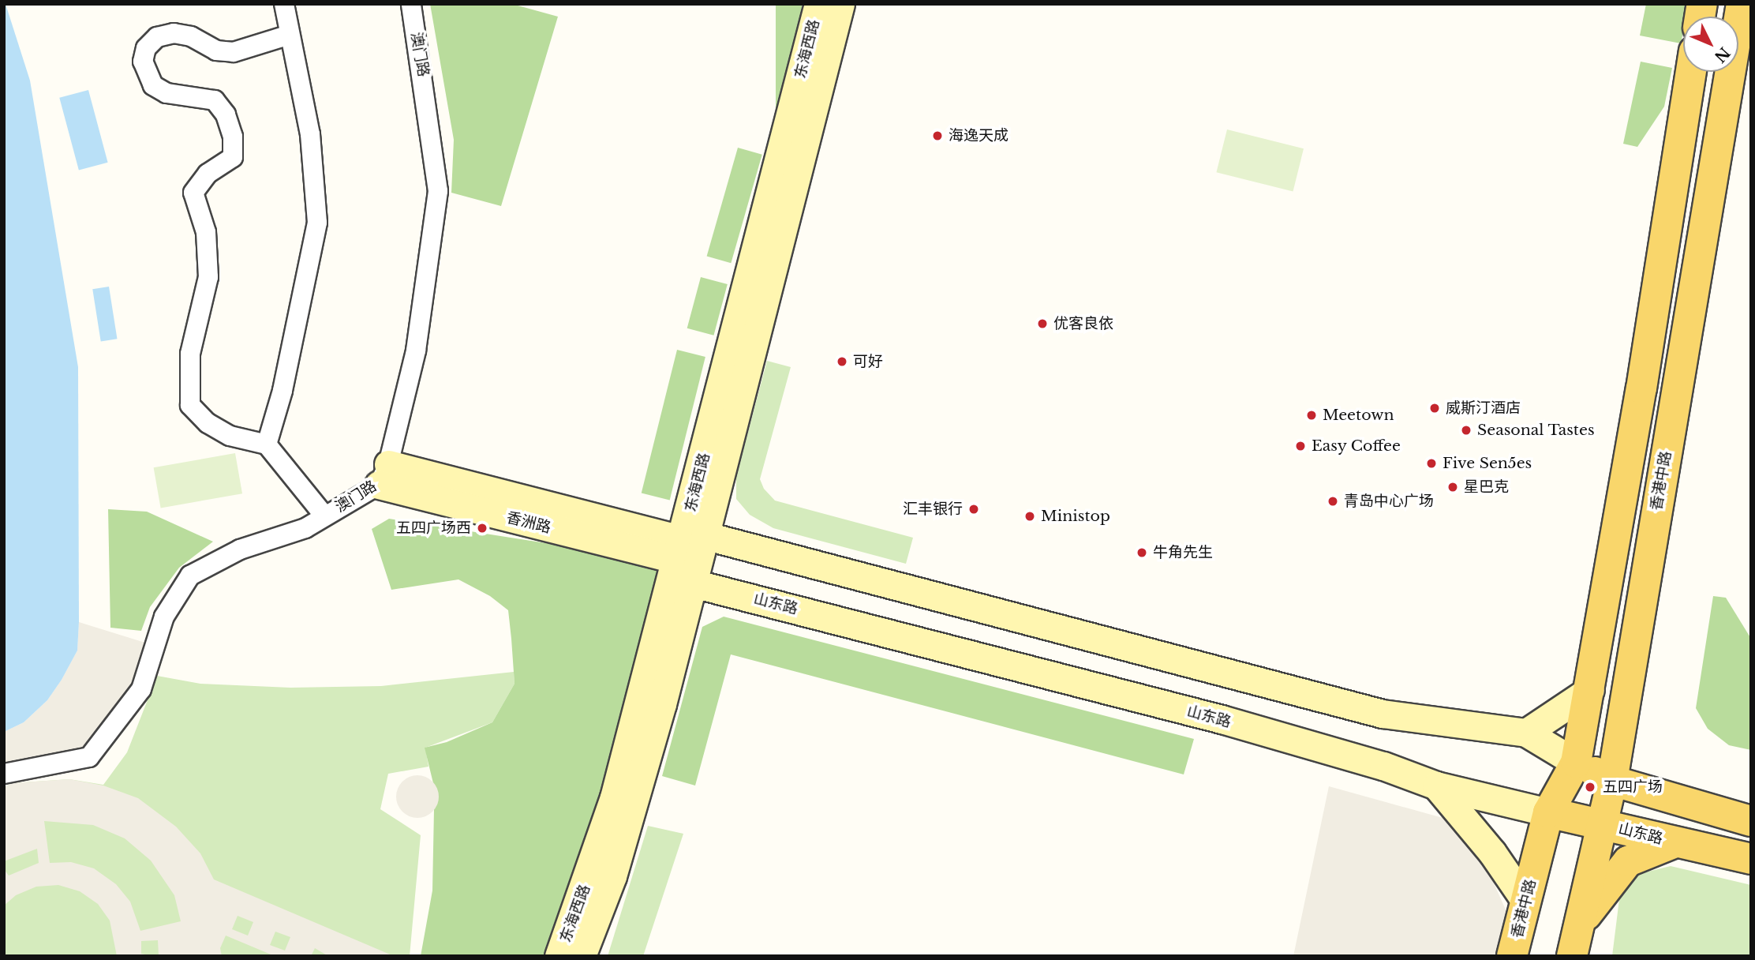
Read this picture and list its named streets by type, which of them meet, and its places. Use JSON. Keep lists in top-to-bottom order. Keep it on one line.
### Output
{"streets":{"main road":["东海西路","香港中路","香洲路","山东路"],"street":["澳门路"]},"crossings":[["东海西路","香洲路"],["东海西路","山东路"],["澳门路","香洲路"],["香港中路","山东路"]],"places":["海逸天成","优客良依","可好","威斯汀酒店","Meetown","Seasonal Tastes","Easy Coffee","Five Sen5es","星巴克","青岛中心广场","汇丰银行","Ministop","五四广场西","牛角先生","五四广场"],"north":"bottom right"}
